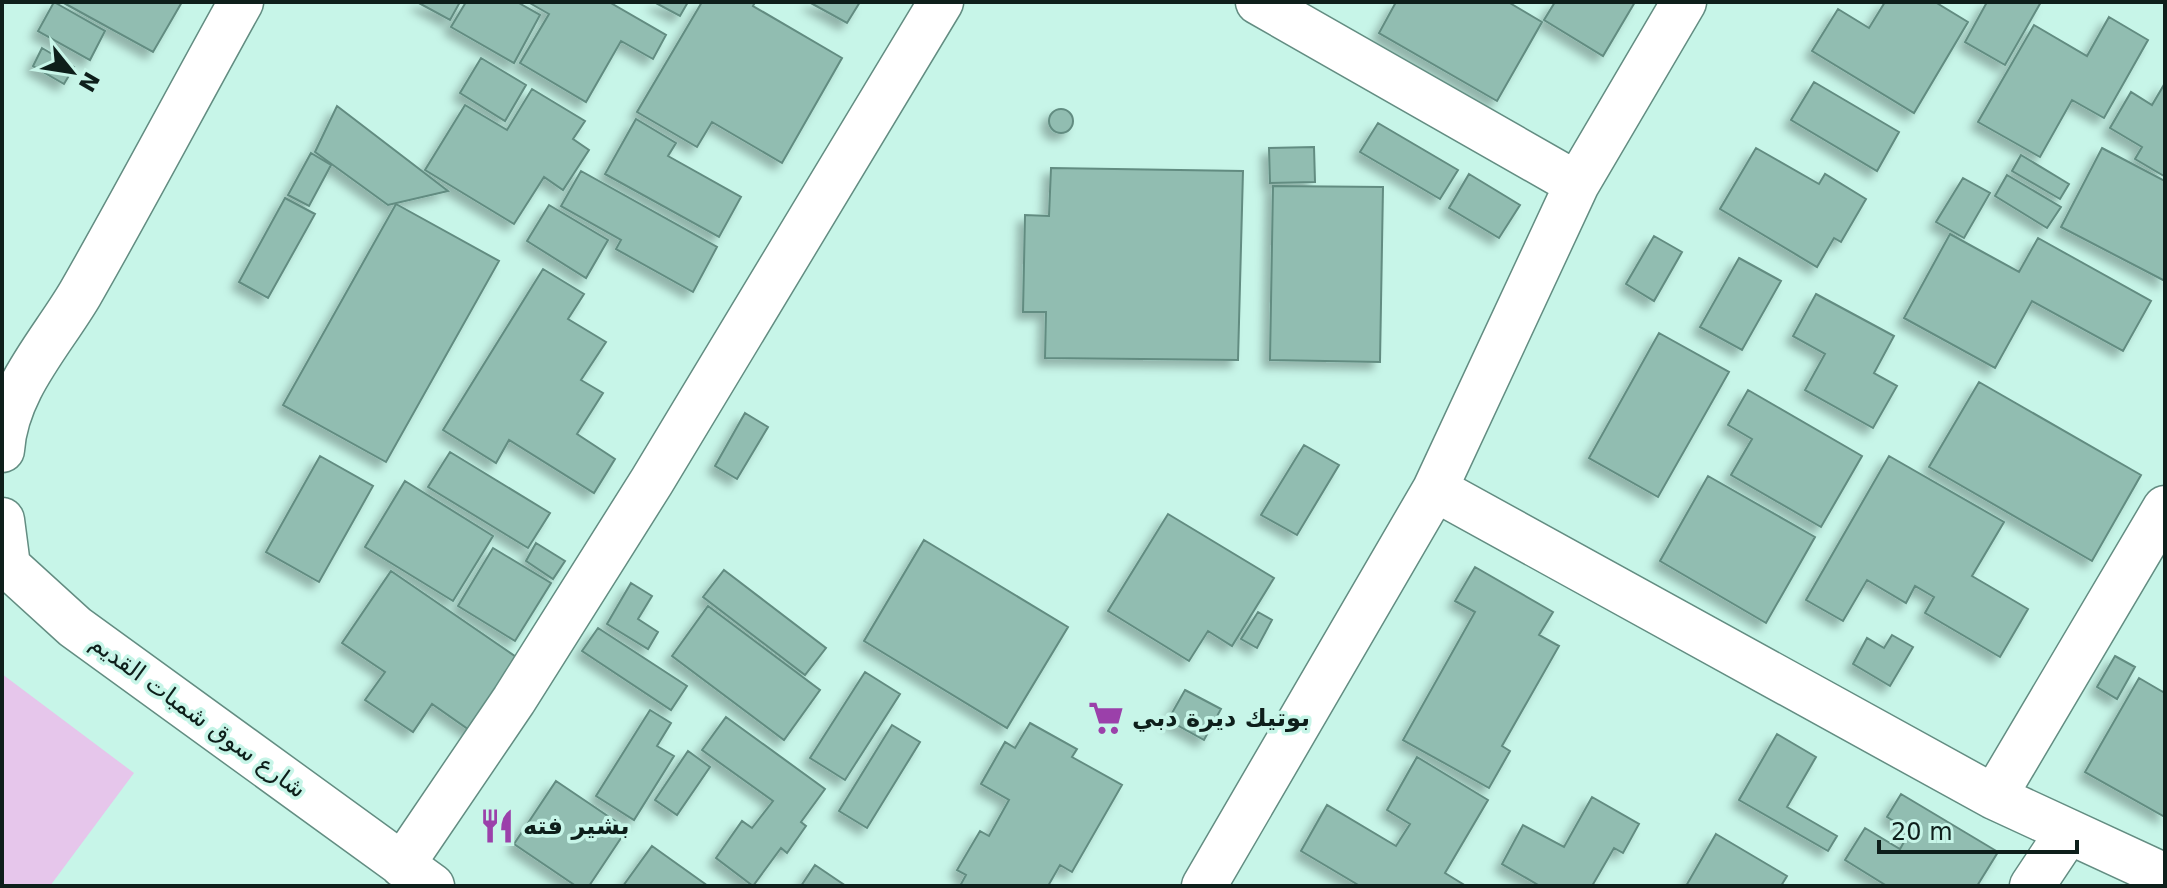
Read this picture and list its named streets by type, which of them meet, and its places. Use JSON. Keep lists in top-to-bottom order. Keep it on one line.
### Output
{"streets":{"street":["شارع سوق شمبات القديم"]},"places":{"supermarket":["بوتيك ديرة دبي"],"restaurant":["بشير فته"]},"scale_bar":"20 m","north":"bottom right"}
